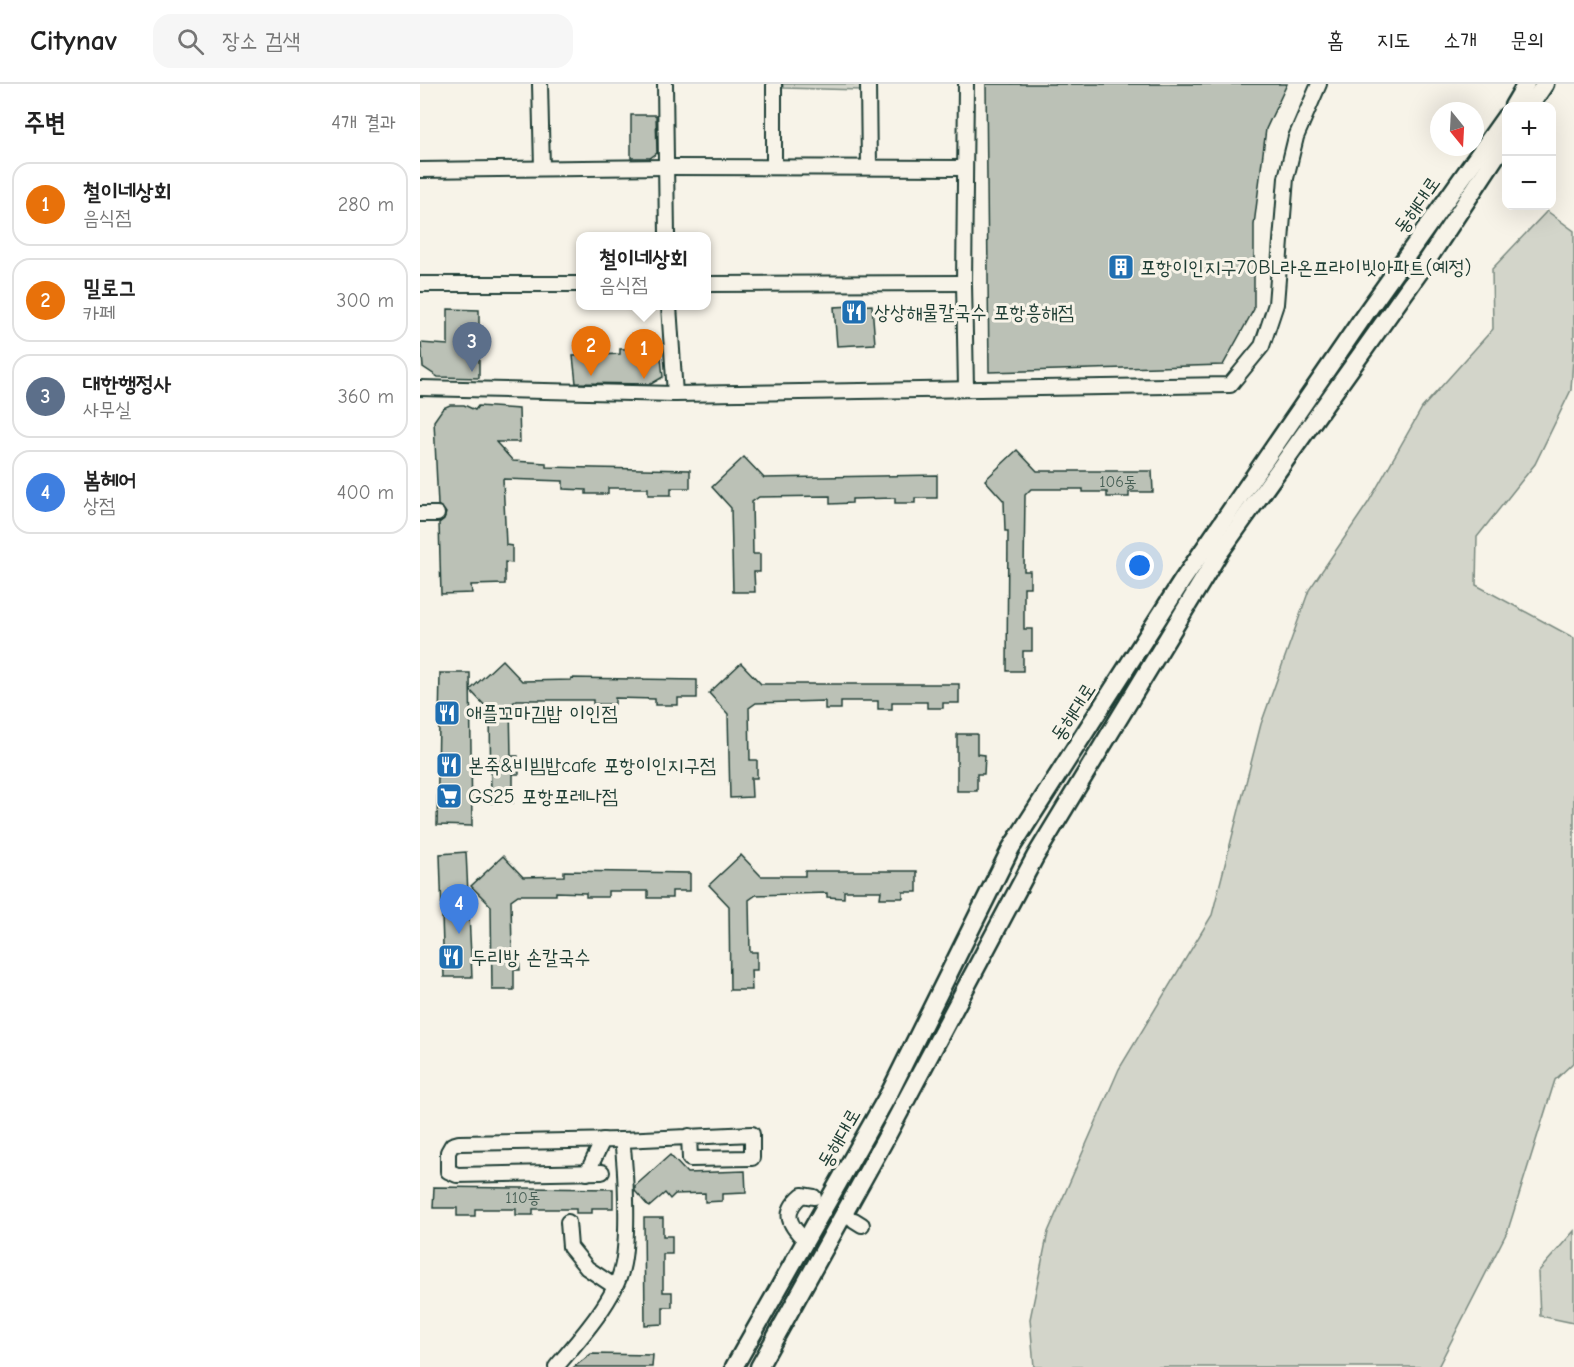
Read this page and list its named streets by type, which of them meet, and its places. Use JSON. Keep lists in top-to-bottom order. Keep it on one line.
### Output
{"streets":{"main road":["동해대로"]},"places":{"building":["포항이인지구70BL라온프라이빗아파트(예정)"],"restaurant":["상상해물칼국수 포항흥해점","애플꼬마김밥 이인점","본죽&비빔밥cafe 포항이인지구점","두리방 손칼국수"],"supermarket":["GS25 포항포레나점"]},"house_numbers":["106동","110동"],"north":"bottom","page":{"header":"Citynav","search":"장소 검색","nav":["홈","지도","소개","문의"],"heading":["주변","4개 결과"],"map_buttons":["+","−"],"list":[{"mark":"1","name":"철이네상회","note":"음식점","value":"280 m"},{"mark":"2","name":"밀로그","note":"카페","value":"300 m"},{"mark":"3","name":"대한행정사","note":"사무실","value":"360 m"},{"mark":"4","name":"봄헤어","note":"상점","value":"400 m"}],"popup":["철이네상회","음식점"],"pins":["3","2","1","4"]}}
